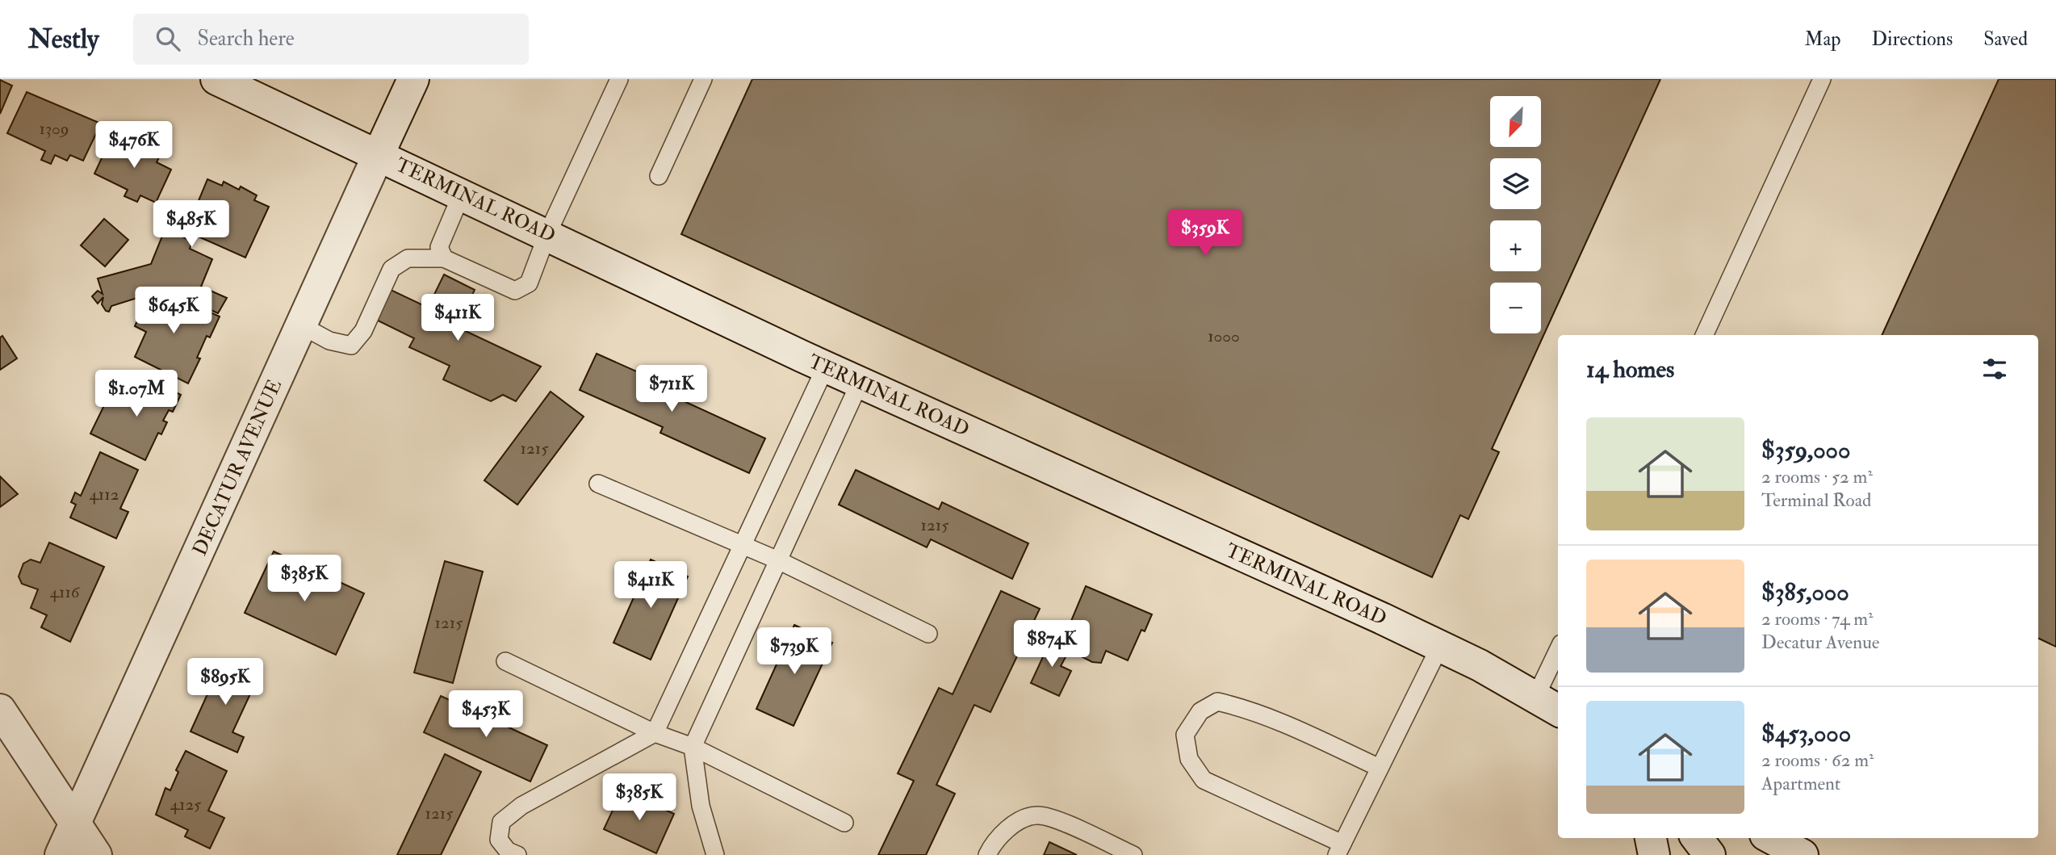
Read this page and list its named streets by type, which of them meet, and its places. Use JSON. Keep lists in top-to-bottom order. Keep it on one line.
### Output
{"streets":{"main road":["TERMINAL ROAD","DECATUR AVENUE"]},"crossings":[["TERMINAL ROAD","DECATUR AVENUE"]],"house_numbers":["1309","1000","1215","4112","1215","4116","1215","4125","1215"],"north":"bottom left","page":{"header":"Nestly","search":"Search here","nav":["Map","Directions","Saved"],"map_buttons":["+","−"],"price":["$476K","$485K","$359K","$645K","$411K","$711K","$1.07M","$385K","$411K","$874K","$739K","$895K","$453K","$385K"],"heading":"14 homes","list":[{"name":"$359,000","note":"2 rooms · 52 m² · Terminal Road"},{"name":"$385,000","note":"2 rooms · 74 m² · Decatur Avenue"},{"name":"$453,000","note":"2 rooms · 62 m² · Apartment"}]}}
